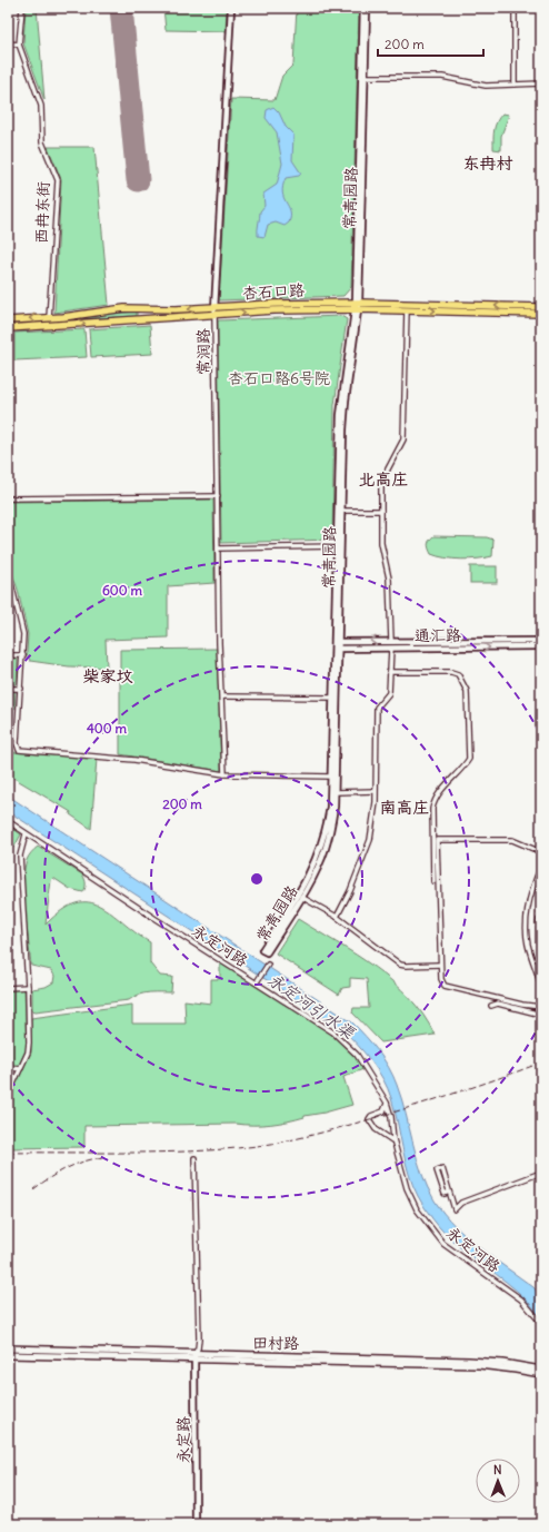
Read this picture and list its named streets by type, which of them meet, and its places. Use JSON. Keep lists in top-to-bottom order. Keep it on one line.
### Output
{"streets":{"main road":["杏石口路","田村路"],"street":["常青园路","西冉东街","常润路","通汇路","永定河路","永定路"]},"crossings":[["常青园路","杏石口路"],["常青园路","通汇路"],["西冉东街","杏石口路"],["杏石口路","常润路"],["田村路","永定路"]],"districts":["东冉村","北高庄","柴家坟","南高庄"],"water":["永定河引水渠"],"parks":["杏石口路6号院"],"scale_bar":"200 m","north":"top","rings":["600 m","400 m","200 m"]}
